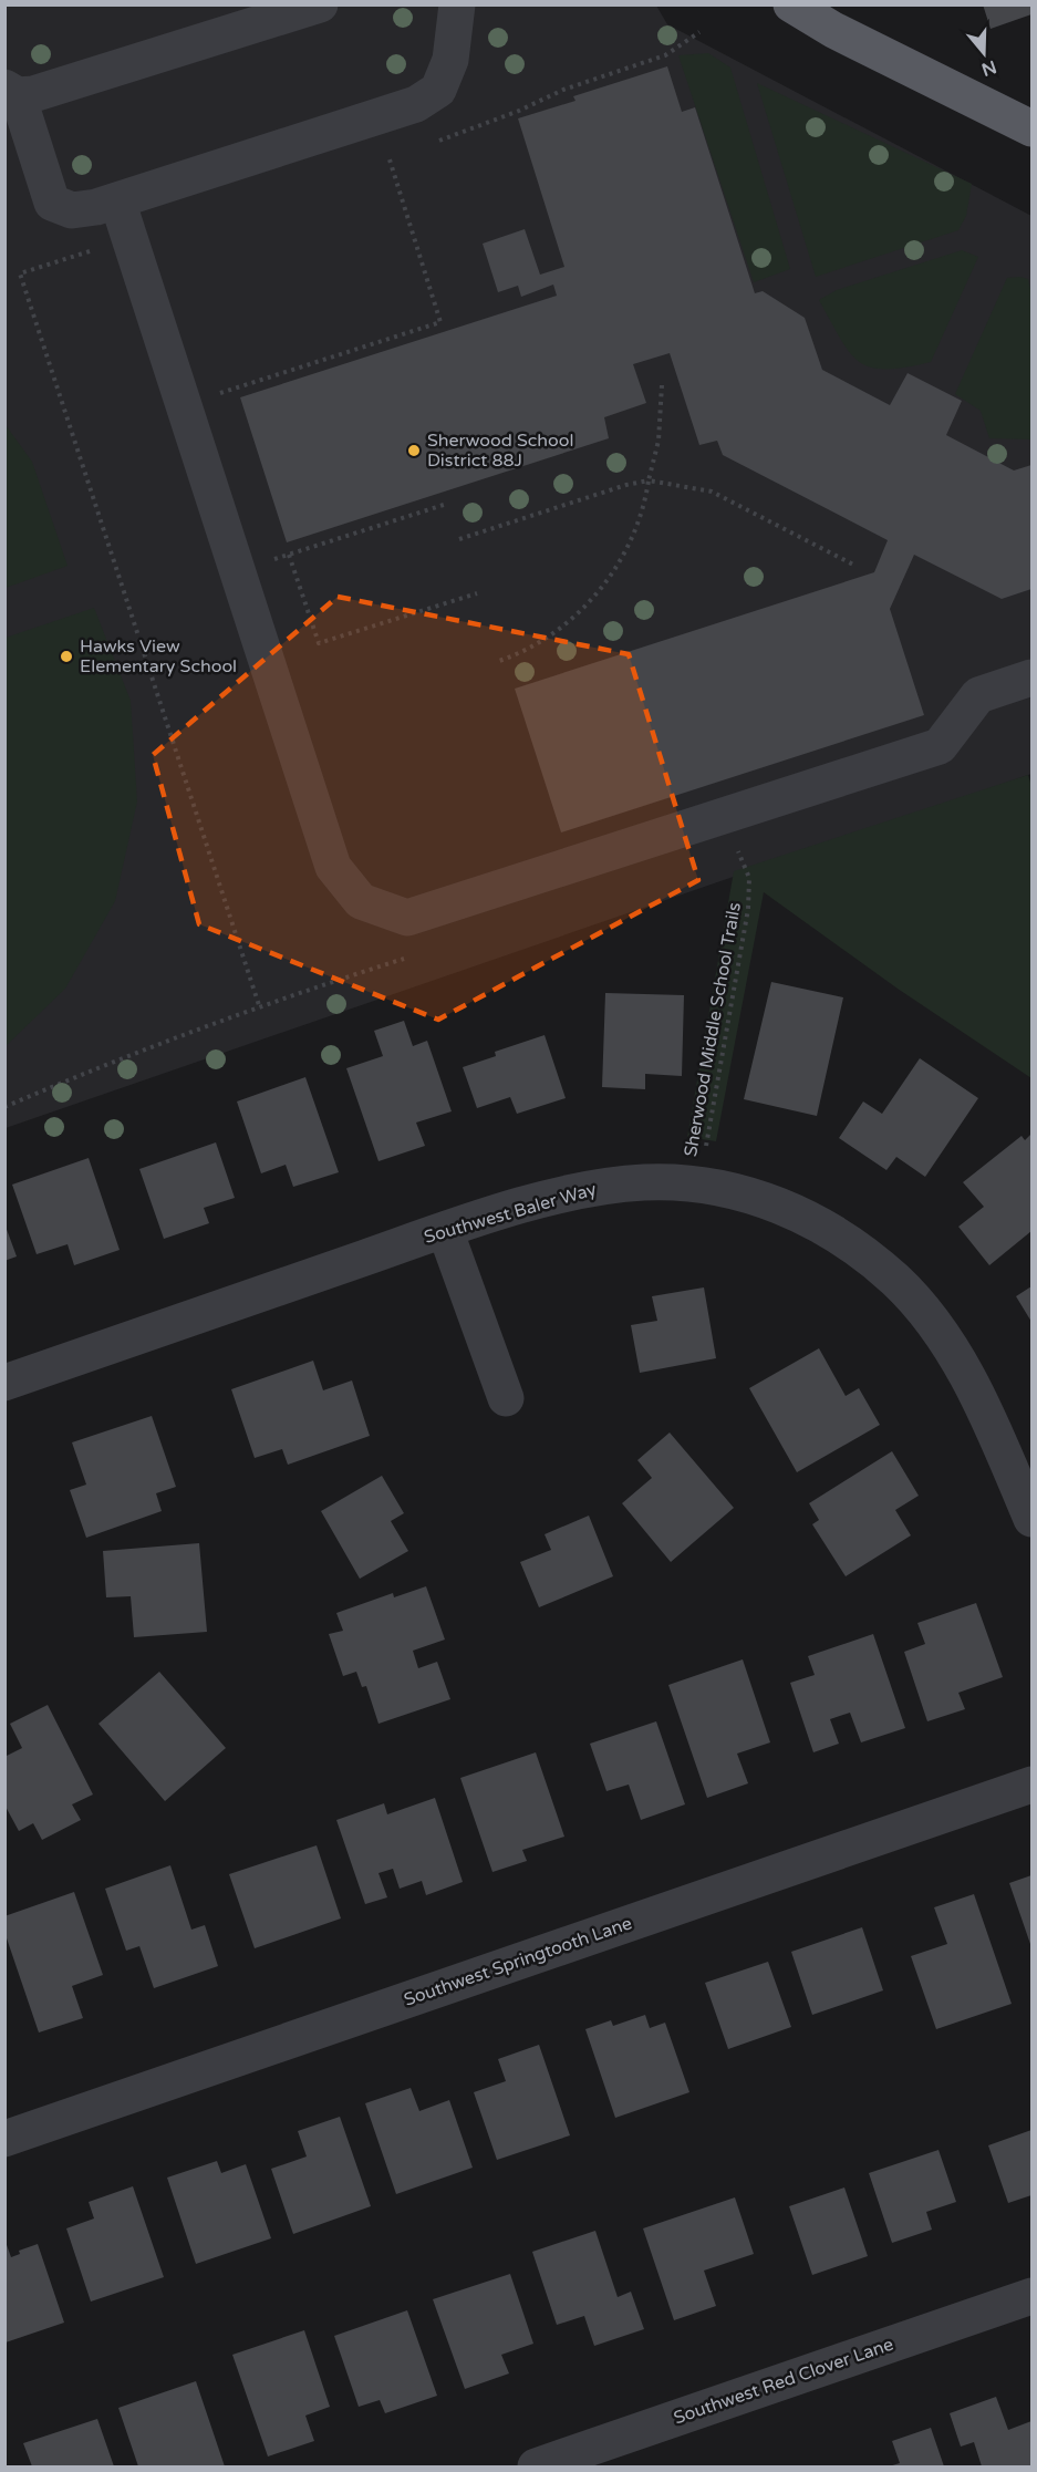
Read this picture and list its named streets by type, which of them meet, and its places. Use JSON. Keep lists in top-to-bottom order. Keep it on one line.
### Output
{"streets":{"street":["Southwest Baler Way","Southwest Springtooth Lane","Southwest Red Clover Lane"],"path":["Sherwood Middle School Trails"]},"crossings":[["Sherwood Middle School Trails","Southwest Baler Way"]],"places":["Sherwood School District 88J","Hawks View Elementary School"],"north":"bottom"}
